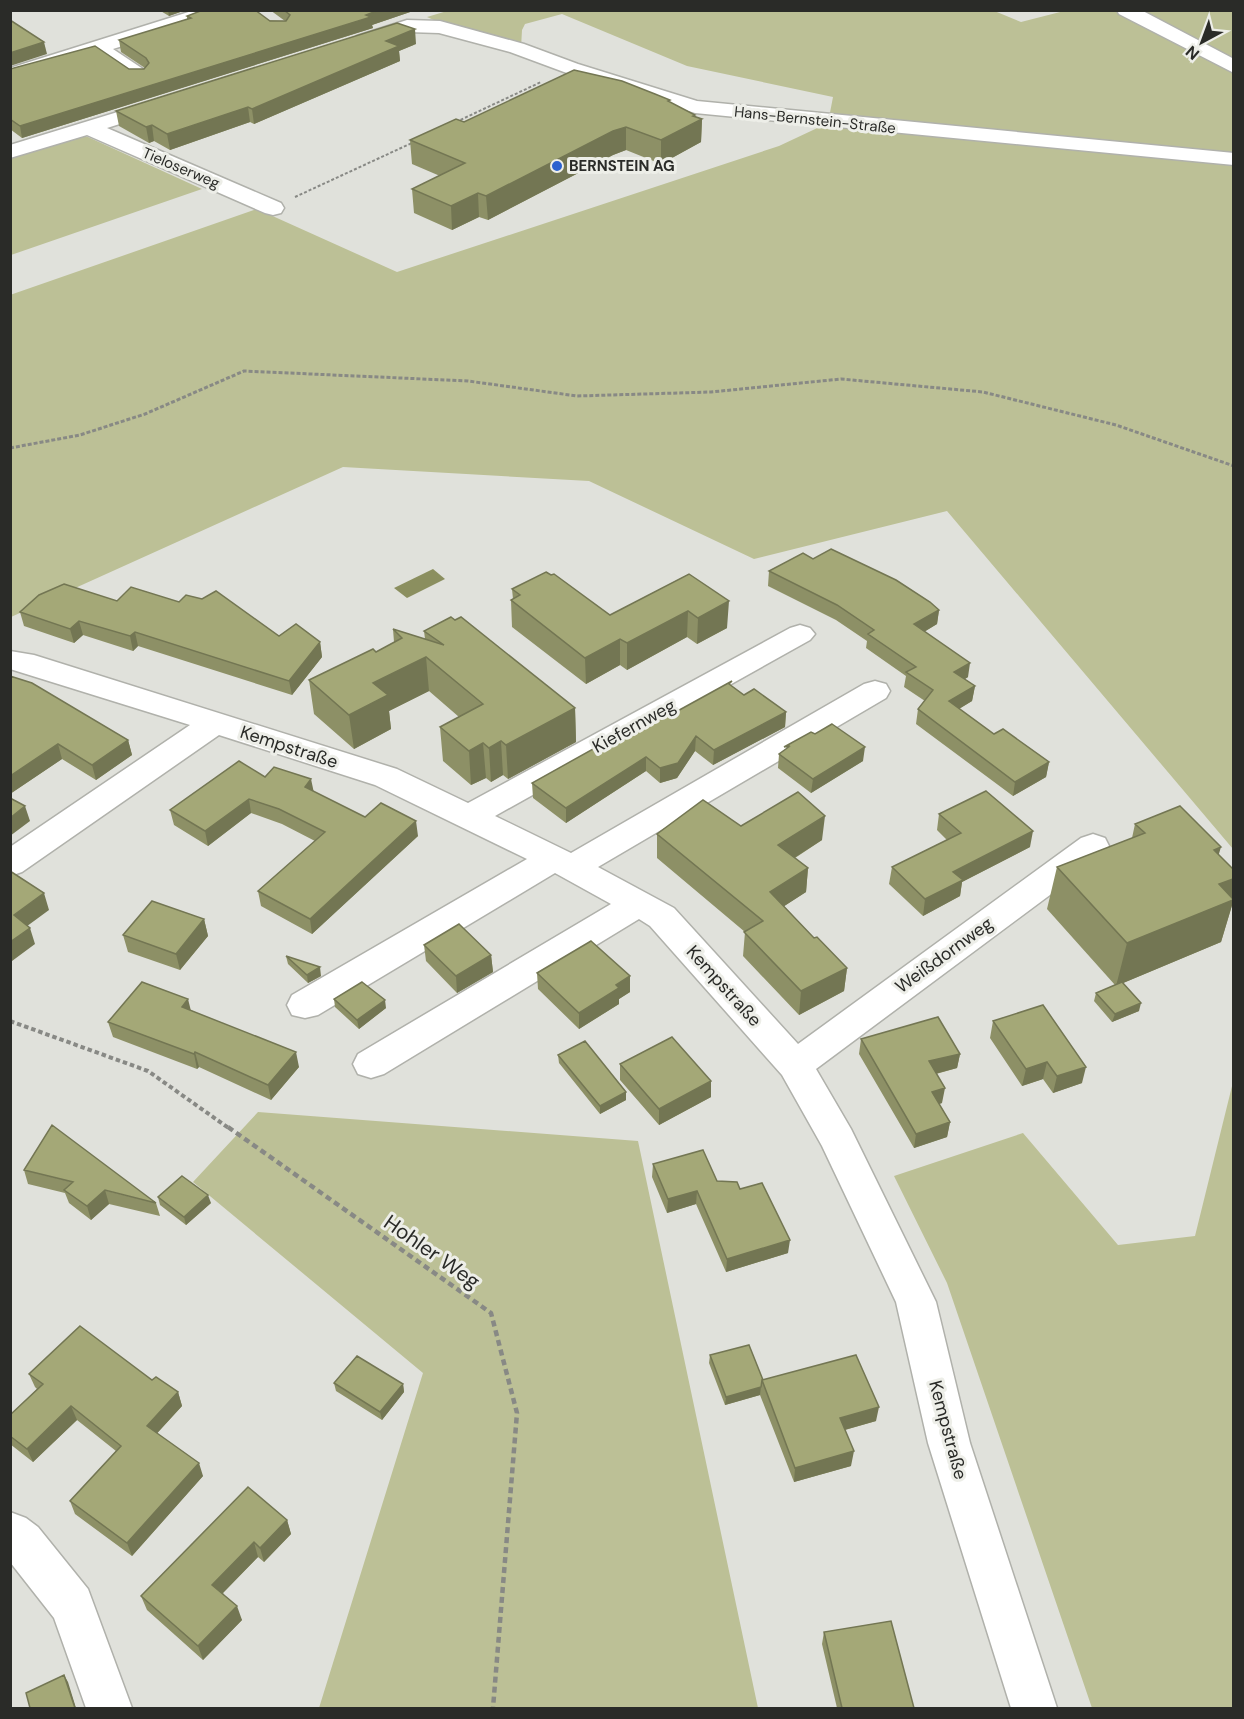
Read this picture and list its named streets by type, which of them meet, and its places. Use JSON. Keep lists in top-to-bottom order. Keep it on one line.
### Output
{"streets":{"street":["Hans-Bernstein-Straße","Tieloserweg","Kiefernweg","Kempstraße","Weißdornweg"],"path":["Hohler Weg"]},"crossings":[["Kiefernweg","Kempstraße"],["Kempstraße","Weißdornweg"]],"places":["BERNSTEIN AG"],"north":"bottom left"}
